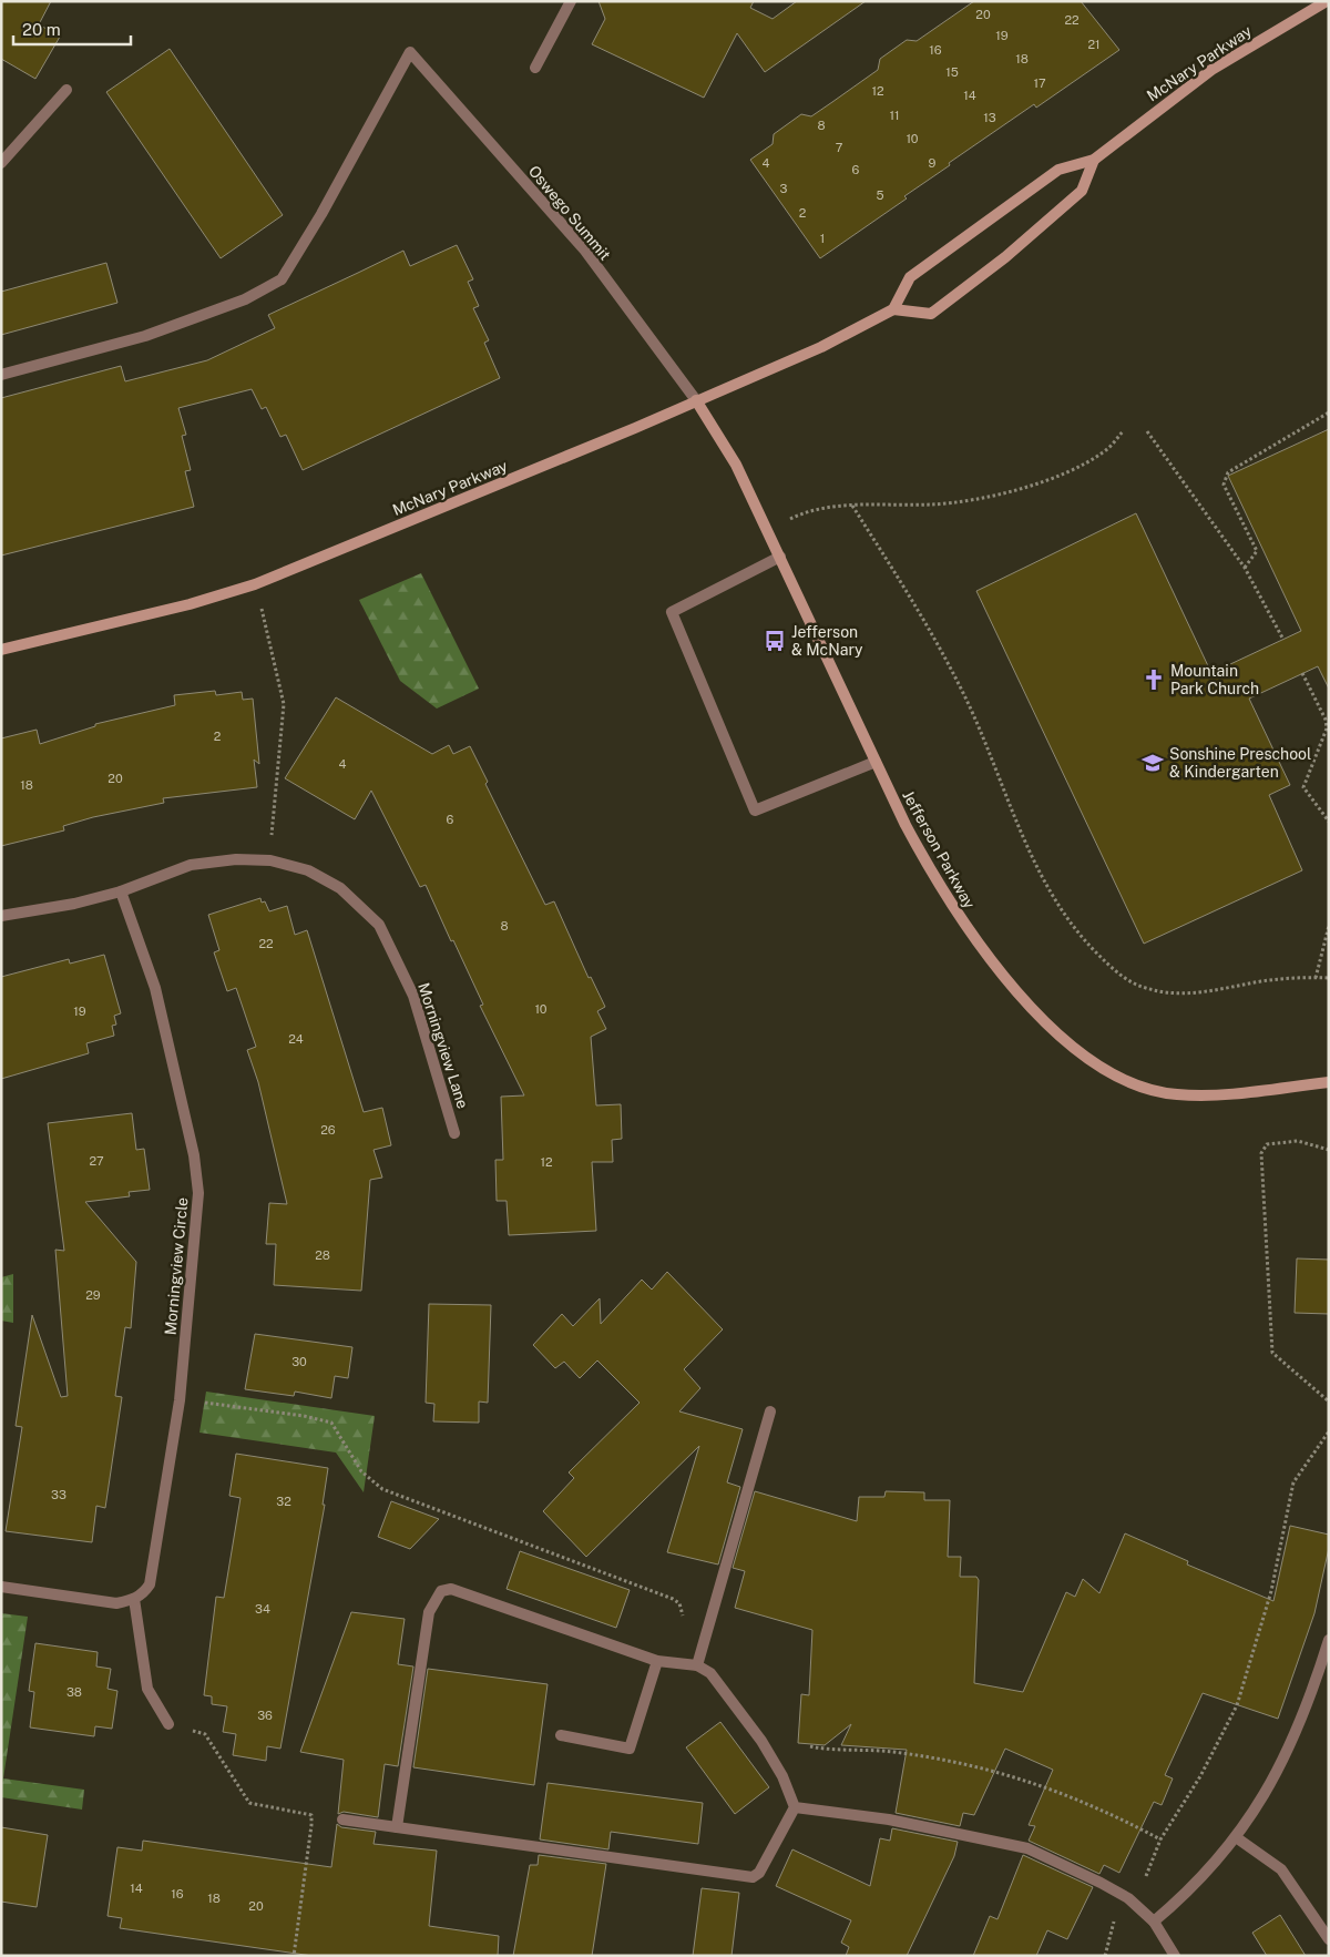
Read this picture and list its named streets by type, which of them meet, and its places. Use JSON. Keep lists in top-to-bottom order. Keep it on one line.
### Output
{"streets":{"street":["McNary Parkway","Oswego Summit","Jefferson Parkway","Morningview Lane","Morningview Circle"]},"crossings":[["McNary Parkway","Oswego Summit"],["McNary Parkway","Jefferson Parkway"],["Oswego Summit","Jefferson Parkway"],["Morningview Lane","Morningview Circle"]],"places":{"bus stop":["Jefferson & McNary"],"church":["Mountain Park Church"],"school or university":["Sonshine Preschool & Kindergarten"]},"house_numbers":["20","22","19","21","16","18","15","17","12","14","11","13","8","10","7","4","9","6","3","5","2","1","2","4","20","18","6","8","22","10","19","24","26","27","12","28","29","30","33","32","34","38","36","14","16","18","20"],"scale_bar":"20 m"}
